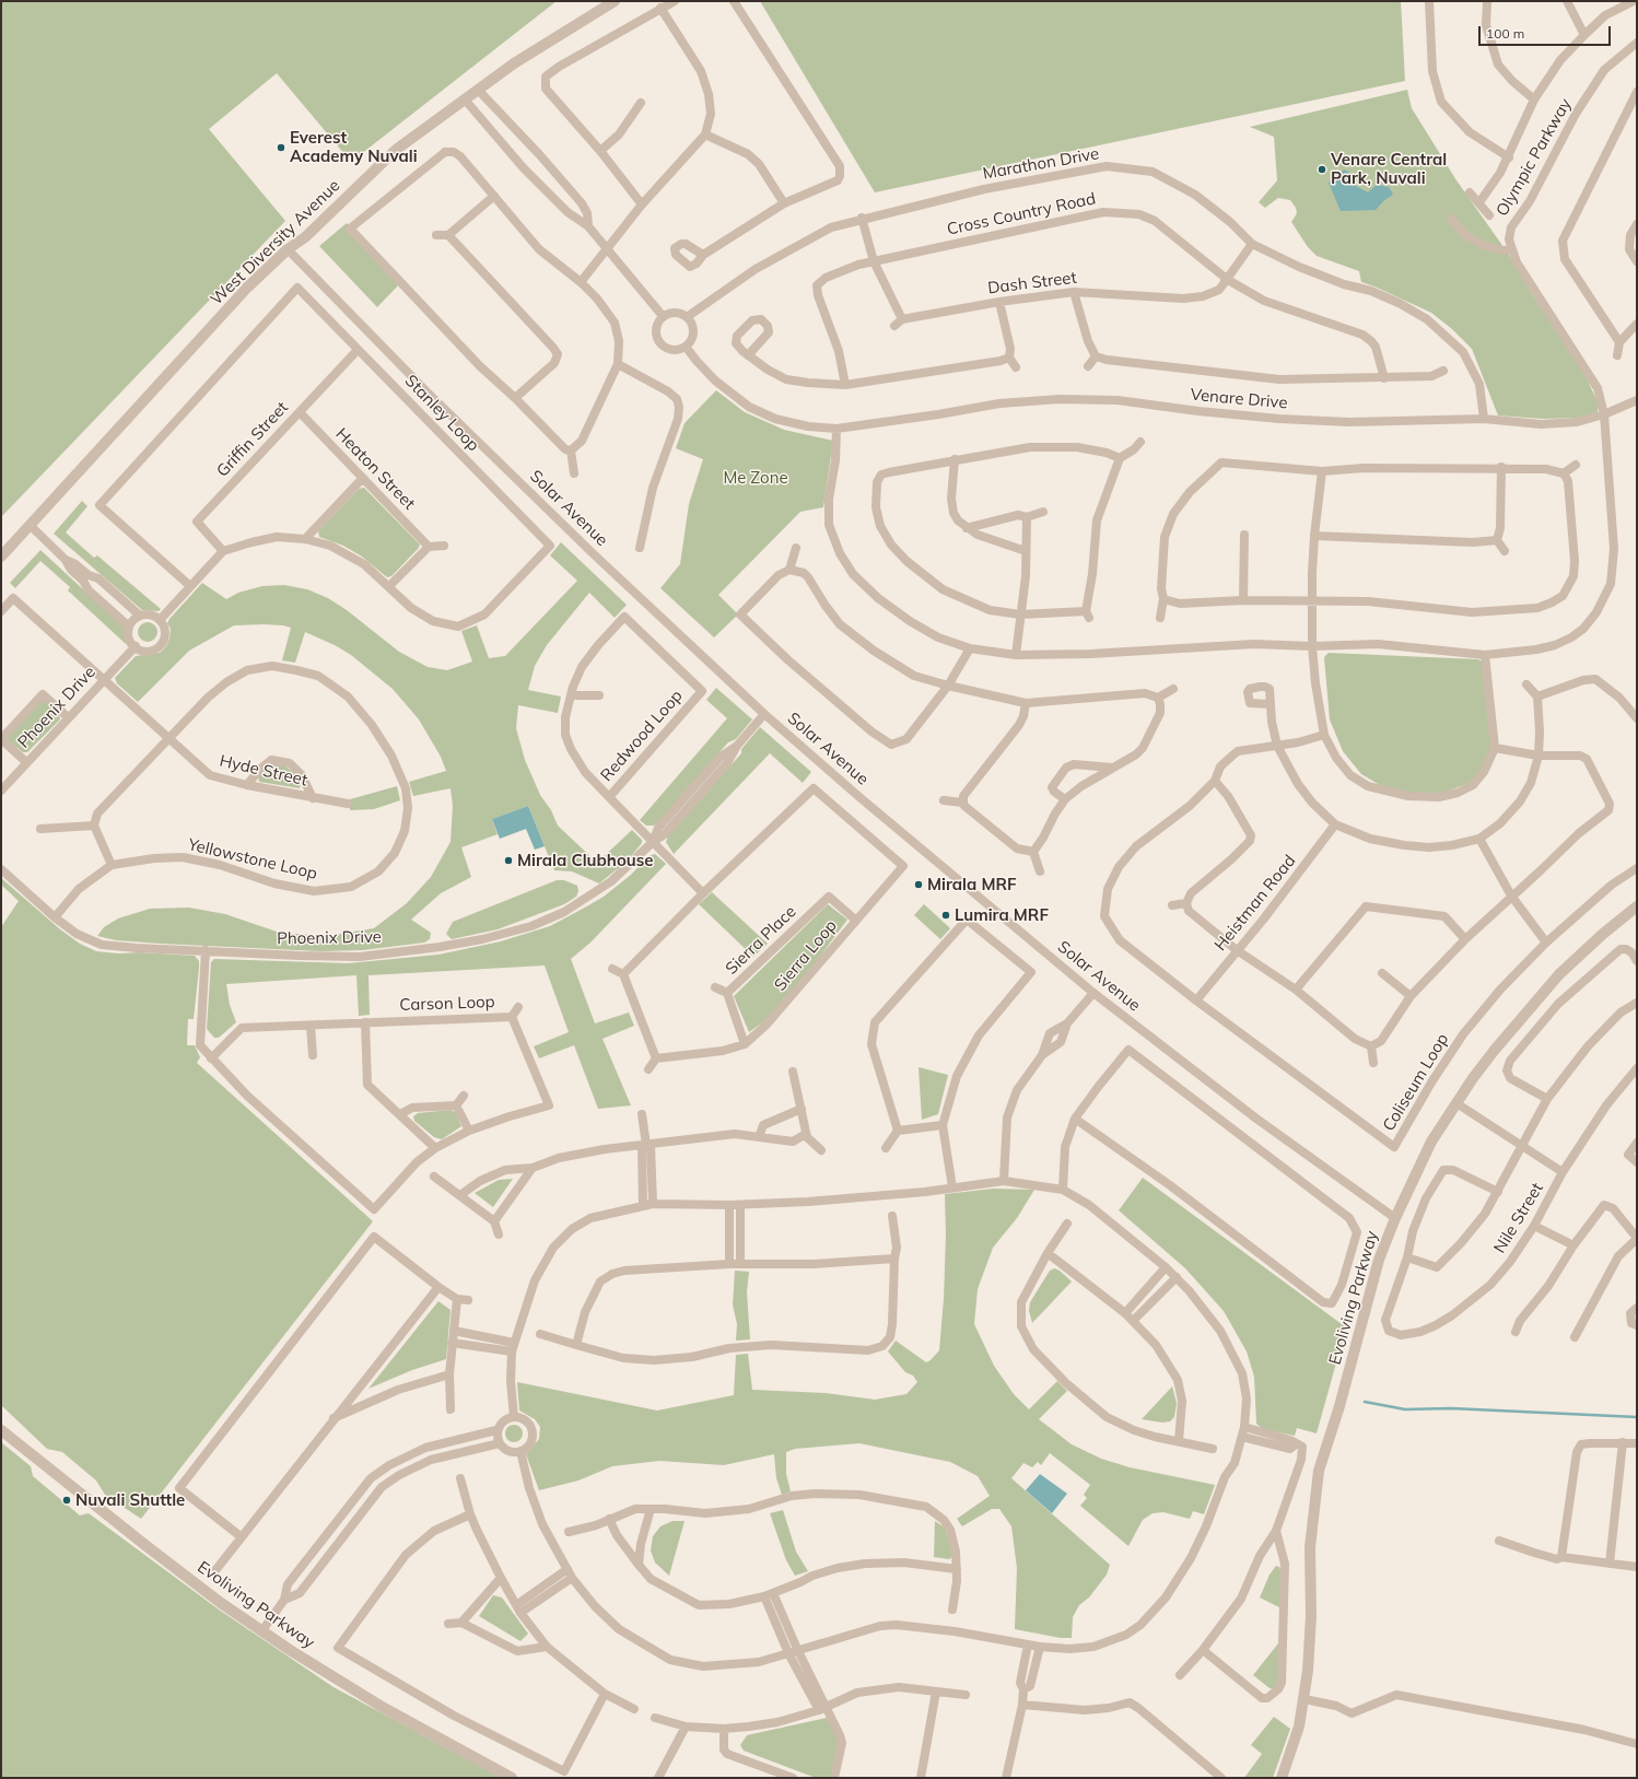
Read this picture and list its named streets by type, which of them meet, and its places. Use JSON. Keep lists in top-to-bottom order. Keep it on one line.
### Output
{"streets":{"street":["Olympic Parkway","Marathon Drive","Cross Country Road","West Diversity Avenue","Dash Street","Venare Drive","Stanley Loop","Griffin Street","Heaton Street","Solar Avenue","Phoenix Drive","Redwood Loop","Hyde Street","Yellowstone Loop","Heistman Road","Sierra Place","Sierra Loop","Carson Loop","Coliseum Loop","Nile Street","Evoliving Parkway"]},"crossings":[["Olympic Parkway","Venare Drive"],["Marathon Drive","Dash Street"],["Marathon Drive","Venare Drive"],["Cross Country Road","Dash Street"],["West Diversity Avenue","Solar Avenue"],["Stanley Loop","Griffin Street"],["Stanley Loop","Phoenix Drive"],["Griffin Street","Heaton Street"],["Solar Avenue","Phoenix Drive"],["Solar Avenue","Evoliving Parkway"],["Phoenix Drive","Redwood Loop"],["Phoenix Drive","Hyde Street"],["Phoenix Drive","Yellowstone Loop"],["Phoenix Drive","Carson Loop"],["Redwood Loop","Sierra Loop"],["Hyde Street","Yellowstone Loop"],["Heistman Road","Coliseum Loop"],["Sierra Place","Sierra Loop"]],"parks":["Me Zone"],"places":["Everest Academy Nuvali","Venare Central Park, Nuvali","Mirala Clubhouse","Mirala MRF","Lumira MRF","Nuvali Shuttle"],"scale_bar":"100 m"}
